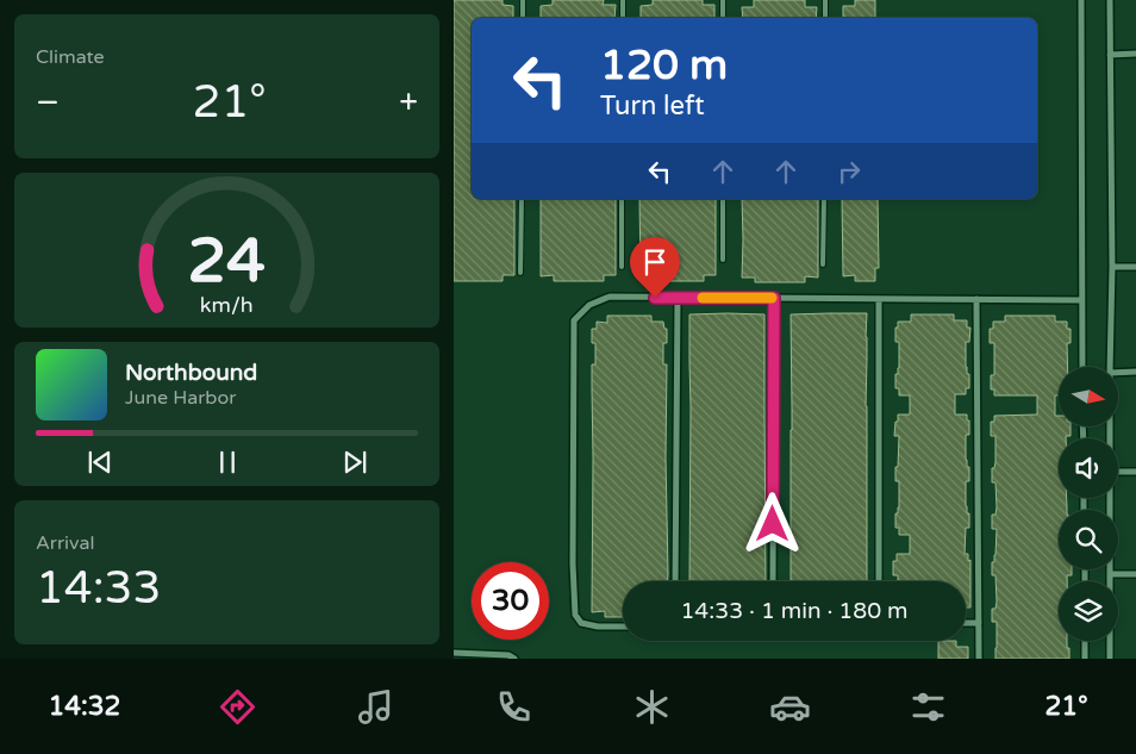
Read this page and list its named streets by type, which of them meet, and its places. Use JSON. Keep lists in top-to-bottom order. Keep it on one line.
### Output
{"north":"right","page":{"tile":["Climate",["Arrival","14:33"]],"turn":["120 m","Turn left"],"heat":["−","21°","+"],"song":["Northbound","June Harbor"],"limit":"30","trip":"14:33 · 1 min · 180 m","tabs":["14:32","21°"],"gauge":["24","km/h"]}}
